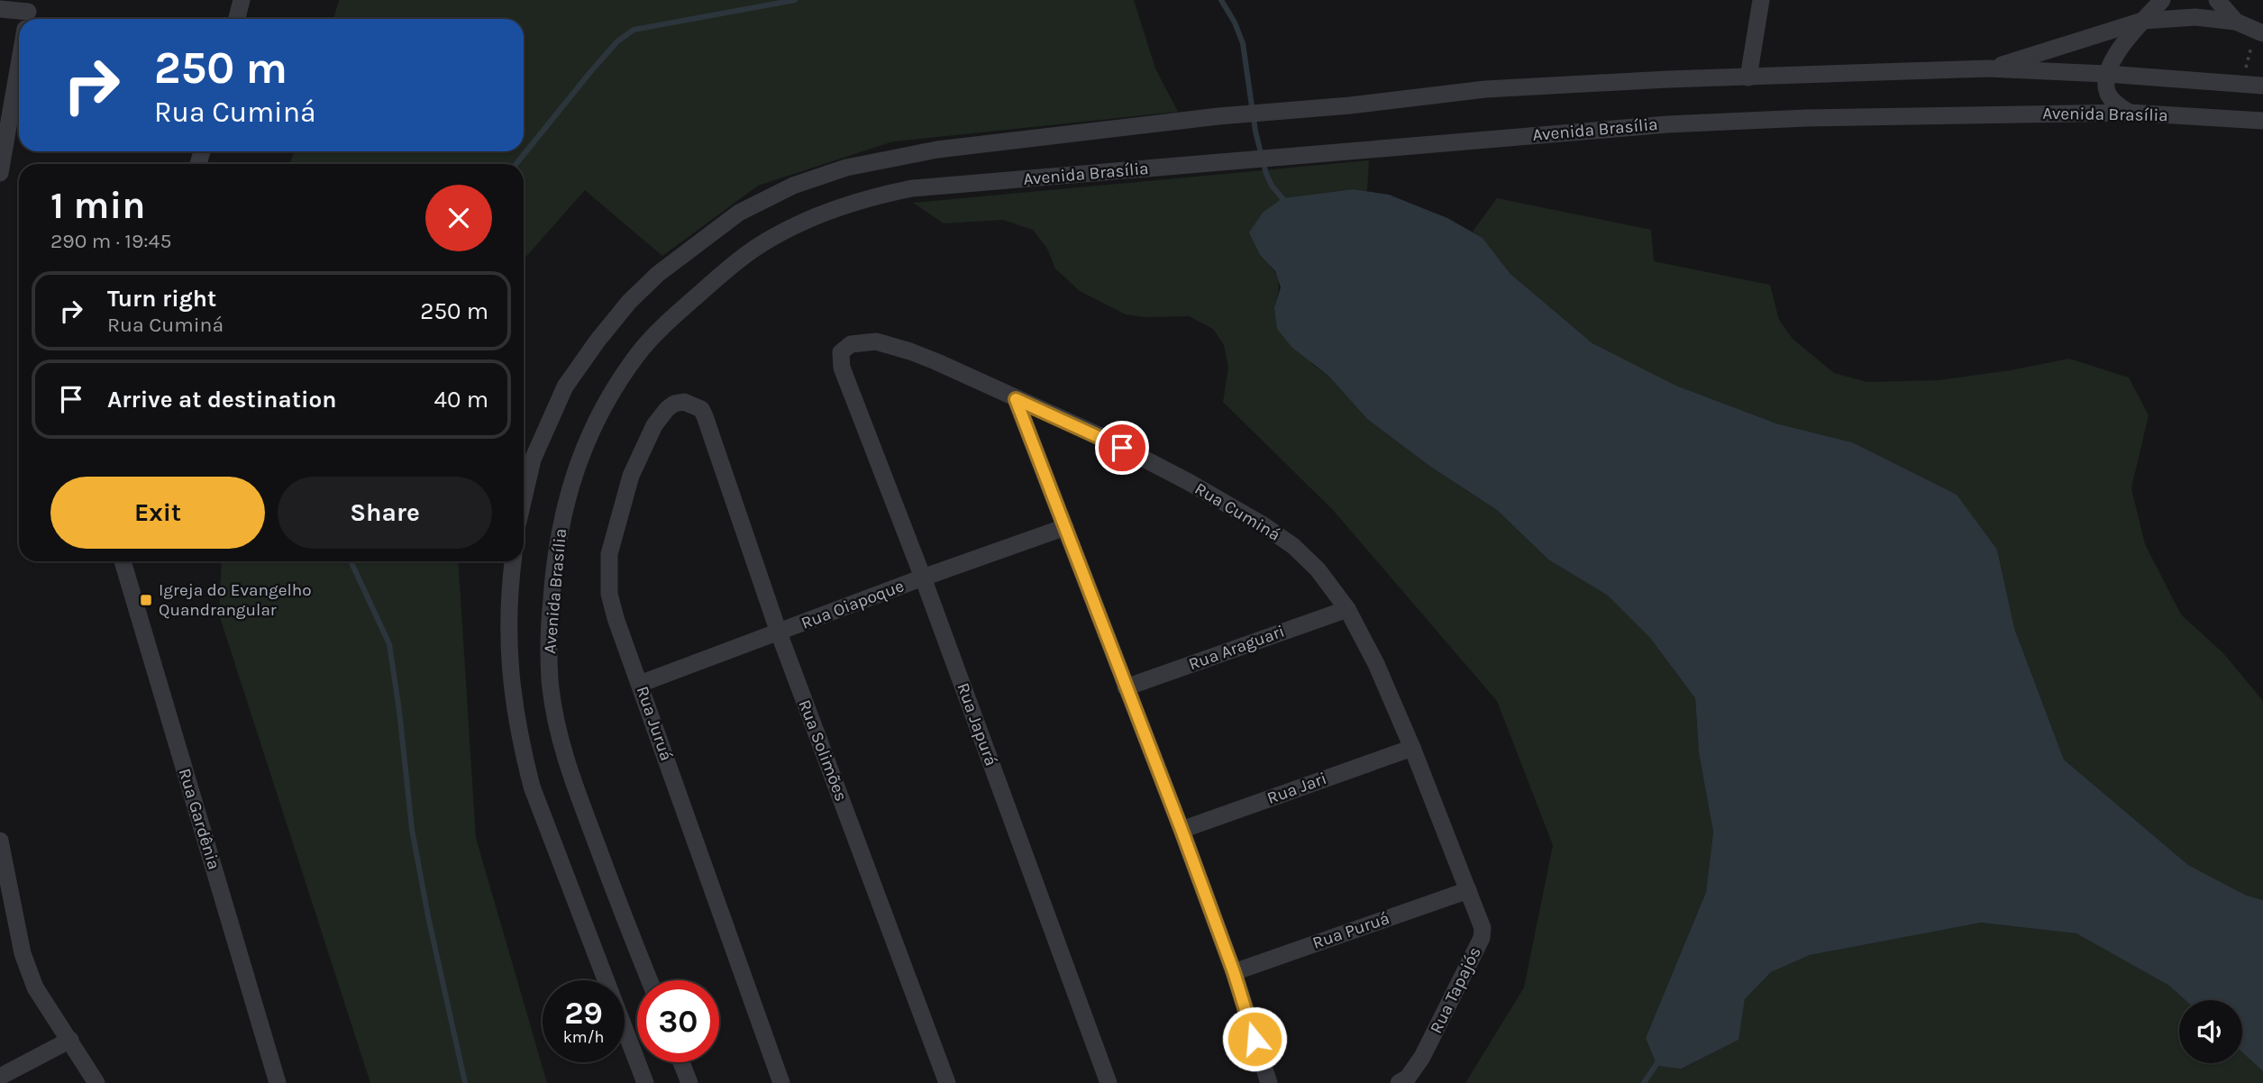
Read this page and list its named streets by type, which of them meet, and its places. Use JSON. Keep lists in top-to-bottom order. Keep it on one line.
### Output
{"streets":{"street":["Avenida Brasília","Rua Cuminá","Rua Oiapoque","Rua Araguari","Rua Juruá","Rua Japurá","Rua Solimões","Rua Jari","Rua Gardênia","Rua Puruá","Rua Tapajós"]},"crossings":[["Rua Cuminá","Rua Araguari"],["Rua Cuminá","Rua Japurá"],["Rua Cuminá","Rua Jari"],["Rua Cuminá","Rua Puruá"],["Rua Cuminá","Rua Tapajós"],["Rua Oiapoque","Rua Juruá"],["Rua Oiapoque","Rua Japurá"],["Rua Oiapoque","Rua Solimões"],["Rua Juruá","Rua Solimões"],["Rua Puruá","Rua Tapajós"]],"places":{"transit":["Igreja do Evangelho Quandrangular"]},"page":{"turn":["250 m","Rua Cuminá"],"heading":["1 min","290 m · 19:45"],"list":[{"name":"Turn right","note":"Rua Cuminá","value":"250 m"},{"name":"Arrive at destination","value":"40 m"}],"buttons":["Exit","Share"],"speed":"29 km/h","limit":"30"}}
